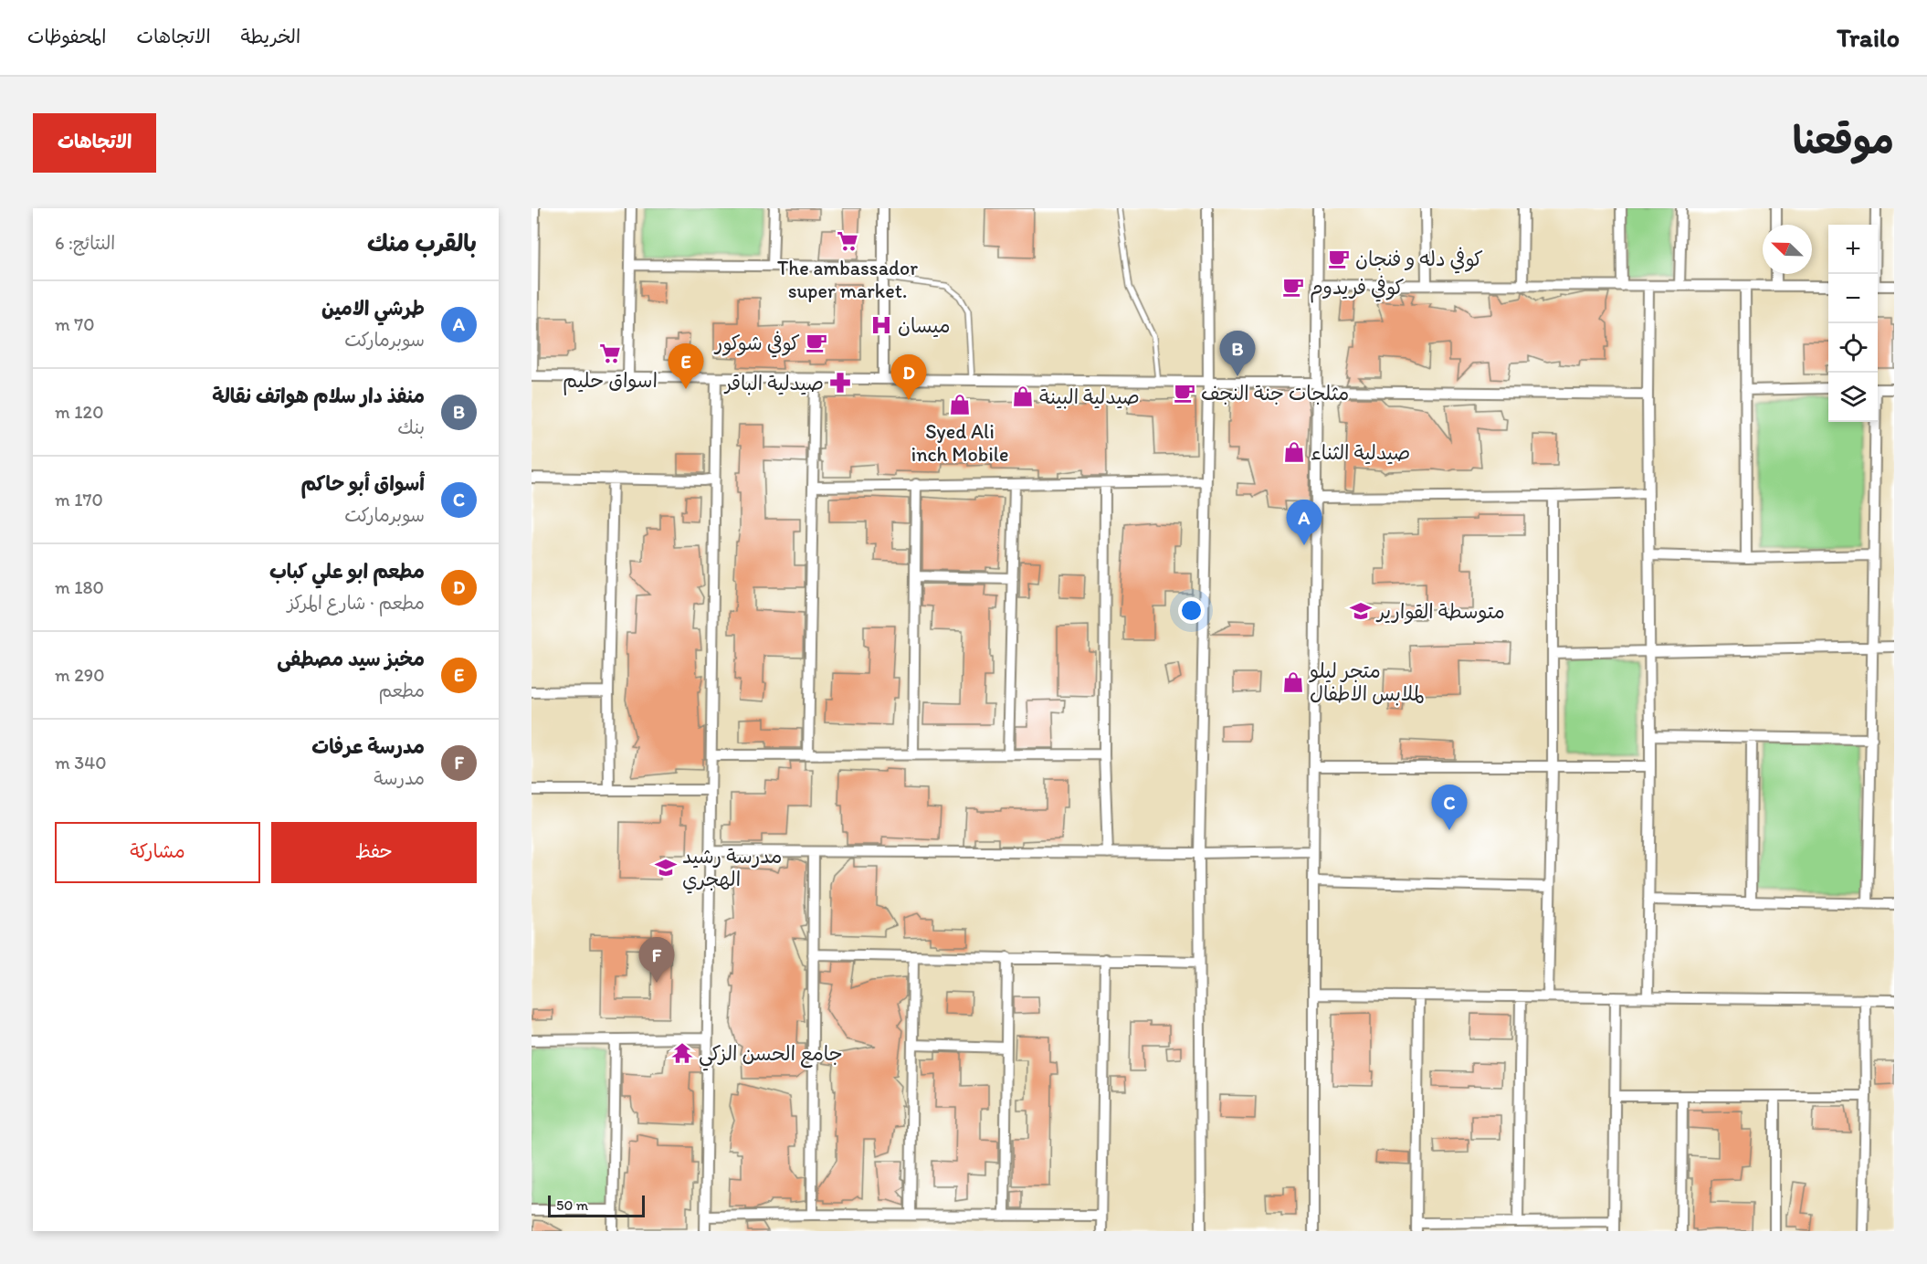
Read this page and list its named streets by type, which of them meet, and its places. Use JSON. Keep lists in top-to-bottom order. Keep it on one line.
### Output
{"places":{"supermarket":["The ambassador super market.","اسواق حليم"],"cafe":["كوفي دله و فنجان","كوفي فريدوم","كوفي شوكور","مثلجات جنة النجف"],"hospital":["ميسان"],"pharmacy":["صيدلية الباقر"],"shop":["صيدلية البينة","Syed Ali inch Mobile","صيدلية الثناء","متجر ليلو لملابس الاطفال"],"school or university":["متوسطة القوارير","مدرسة رشيد الهجري"],"temple":["جامع الحسن الزكي"]},"scale_bar":"50 m","north":"top left","page":{"header":"Trailo","nav":["الخريطة","الاتجاهات","المحفوظات"],"title":"موقعنا","buttons":["الاتجاهات",["حفظ","مشاركة"]],"heading":["بالقرب منك","النتائج: 6"],"map_buttons":["+","−"],"list":[{"mark":"A","name":"طرشي الامين","note":"سوبرماركت","value":"70 m"},{"mark":"B","name":"منفذ دار سلام هواتف نقالة","note":"بنك","value":"120 m"},{"mark":"C","name":"أسواق أبو حاكم","note":"سوبرماركت","value":"170 m"},{"mark":"D","name":"مطعم ابو علي كباب","note":"مطعم · شارع المركز","value":"180 m"},{"mark":"E","name":"مخبز سيد مصطفى","note":"مطعم","value":"290 m"},{"mark":"F","name":"مدرسة عرفات","note":"مدرسة","value":"340 m"}],"pins":["B","E","D","A","C","F"],"scale":"50 m"}}
